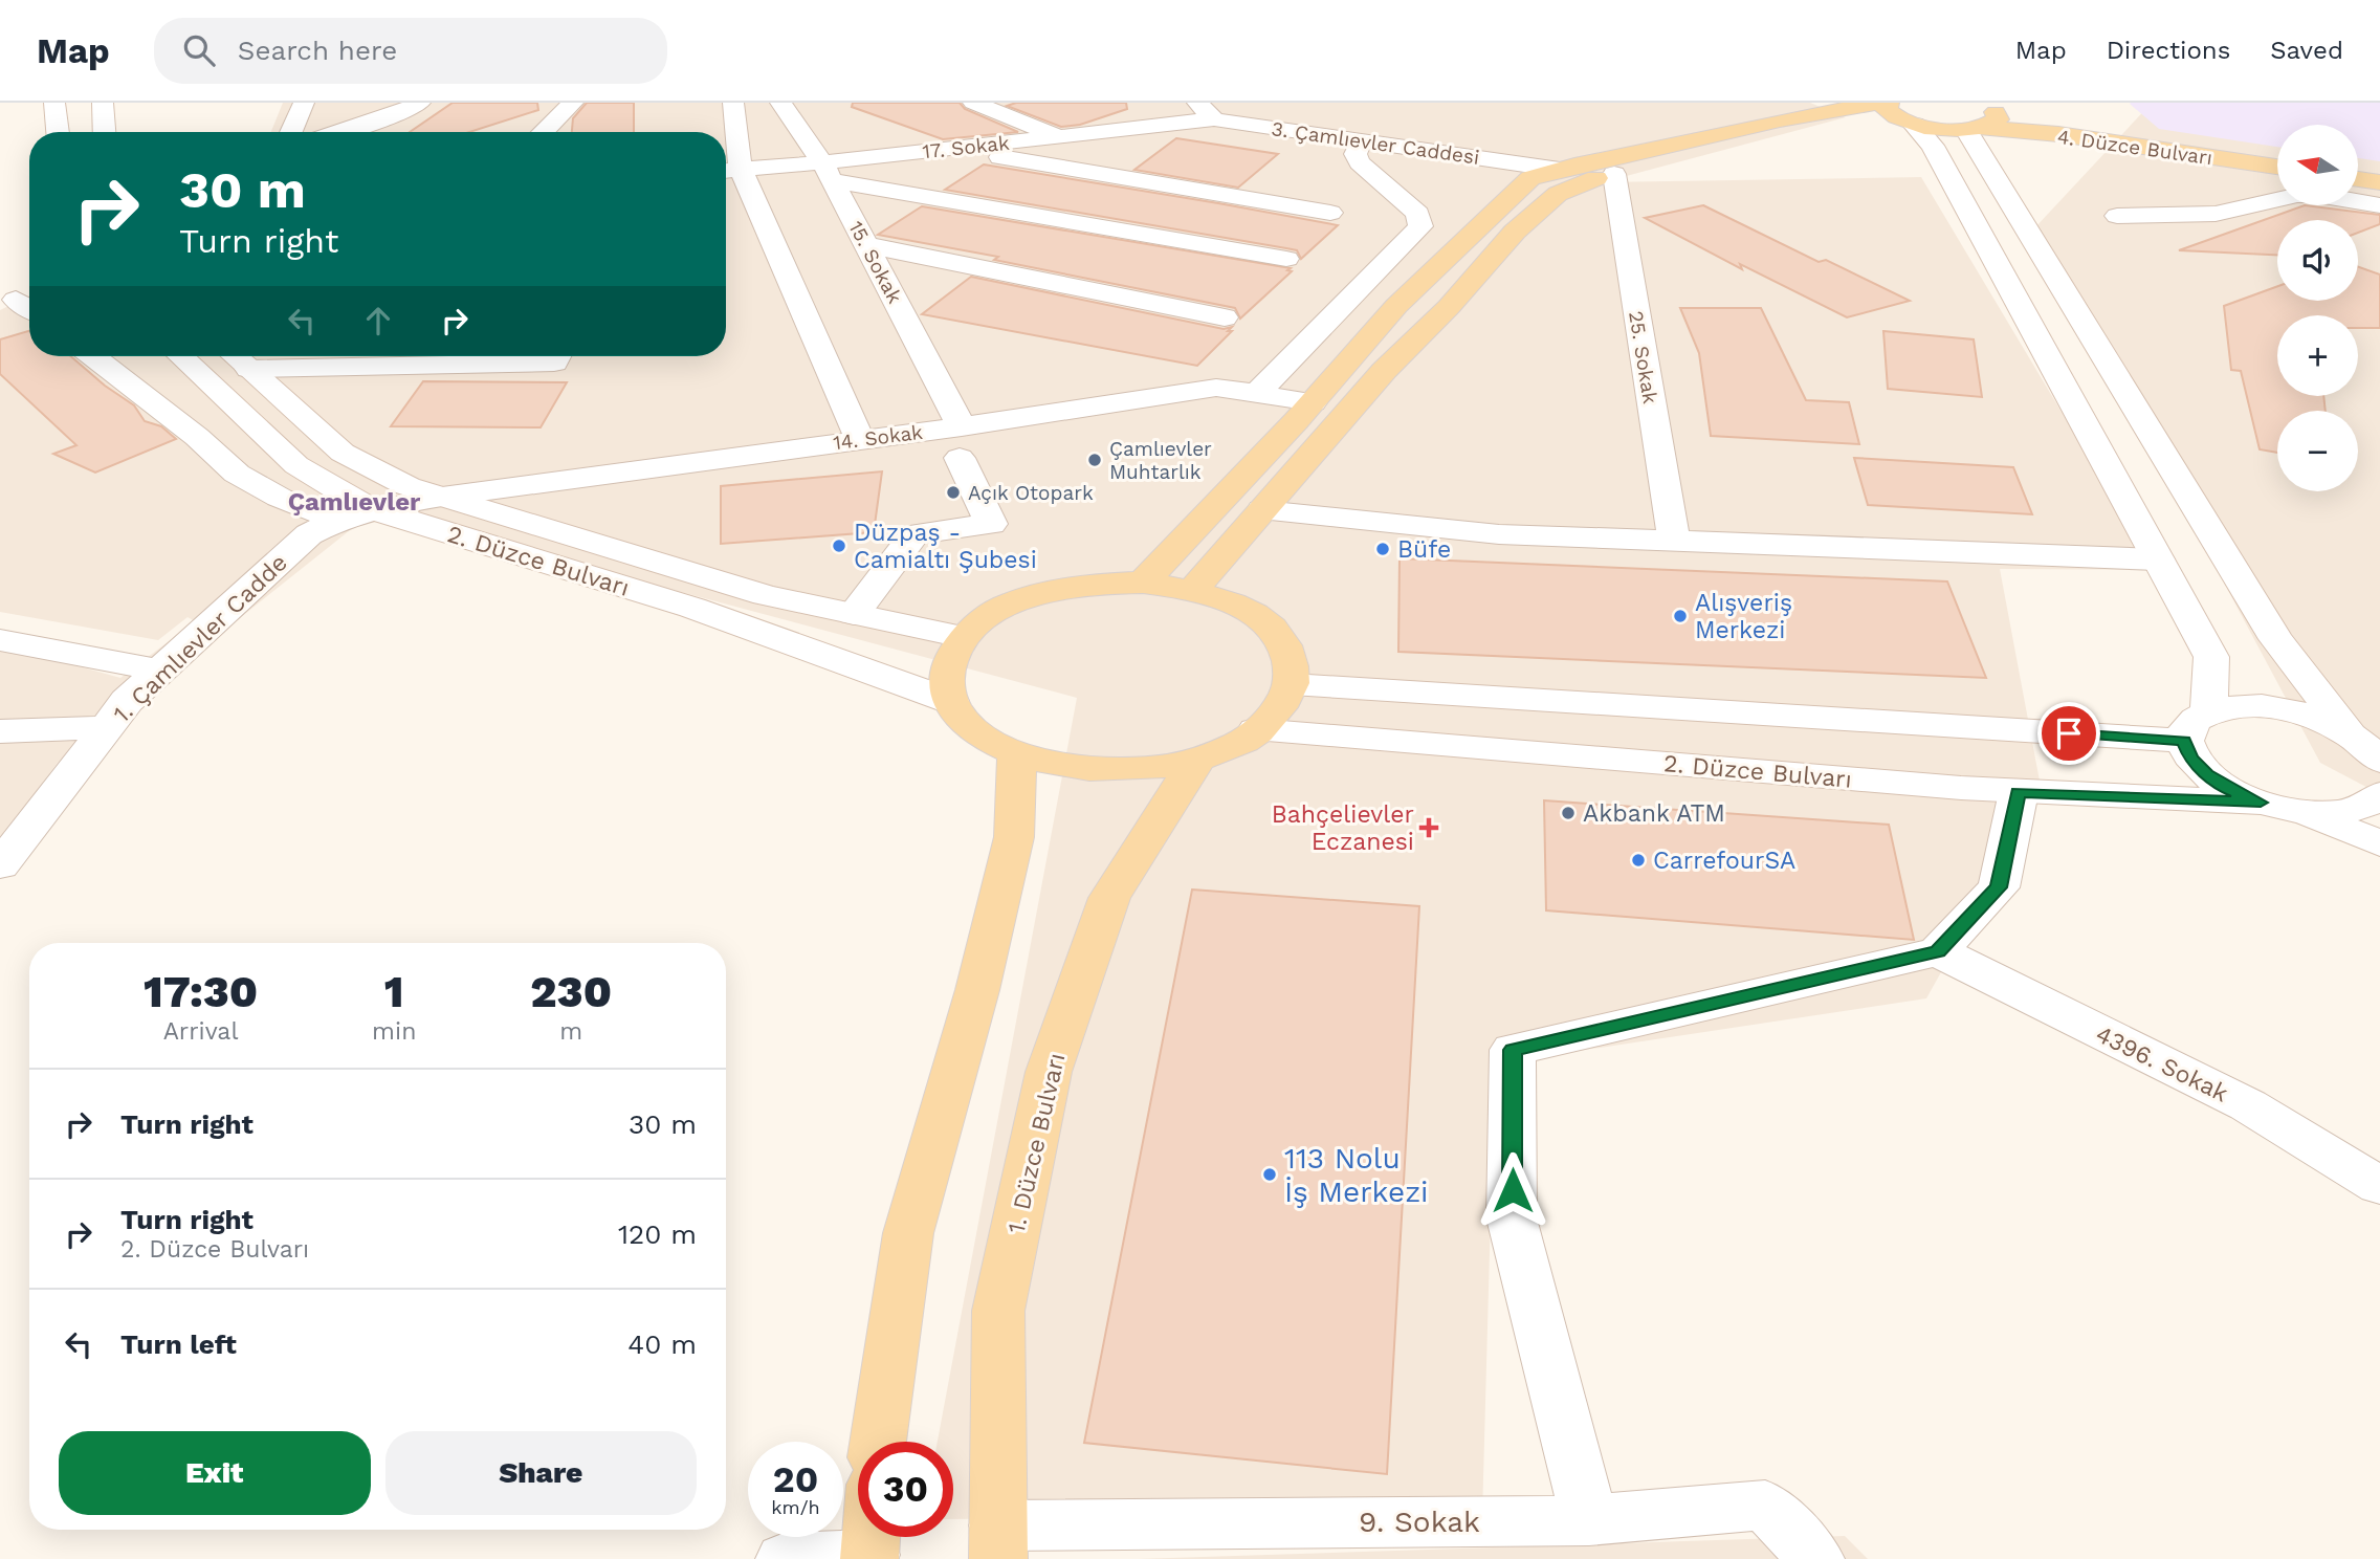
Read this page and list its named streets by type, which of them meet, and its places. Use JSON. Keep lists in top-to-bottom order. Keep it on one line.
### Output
{"streets":{"main road":["4. Düzce Bulvarı","1. Düzce Bulvarı"],"street":["3. Çamlıevler Caddesi","17. Sokak","15. Sokak","25. Sokak","14. Sokak","2. Düzce Bulvarı","1. Çamlıevler Cadde","4396. Sokak","9. Sokak"]},"crossings":[["3. Çamlıevler Caddesi","17. Sokak"],["17. Sokak","15. Sokak"],["15. Sokak","14. Sokak"],["15. Sokak","2. Düzce Bulvarı"],["14. Sokak","2. Düzce Bulvarı"],["14. Sokak","1. Çamlıevler Cadde"],["2. Düzce Bulvarı","1. Çamlıevler Cadde"],["1. Düzce Bulvarı","9. Sokak"]],"districts":["Çamlıevler"],"places":{"other":["Çamlıevler Muhtarlık","Açık Otopark","Düzpaş - Camialtı Şubesi","Büfe","Alışveriş Merkezi","Akbank ATM","CarrefourSA","113 Nolu İş Merkezi"],"health":["Bahçelievler Eczanesi"]},"north":"left","page":{"header":"Map","search":"Search here","nav":["Map","Directions","Saved"],"map_buttons":["+","−"],"turn":["30 m","Turn right"],"eta":["17:30","Arrival","1","min","230","m"],"list":[{"name":"Turn right","value":"30 m"},{"name":"Turn right","note":"2. Düzce Bulvarı","value":"120 m"},{"name":"Turn left","value":"40 m"}],"buttons":["Exit","Share"],"speed":"20 km/h","limit":"30"}}
